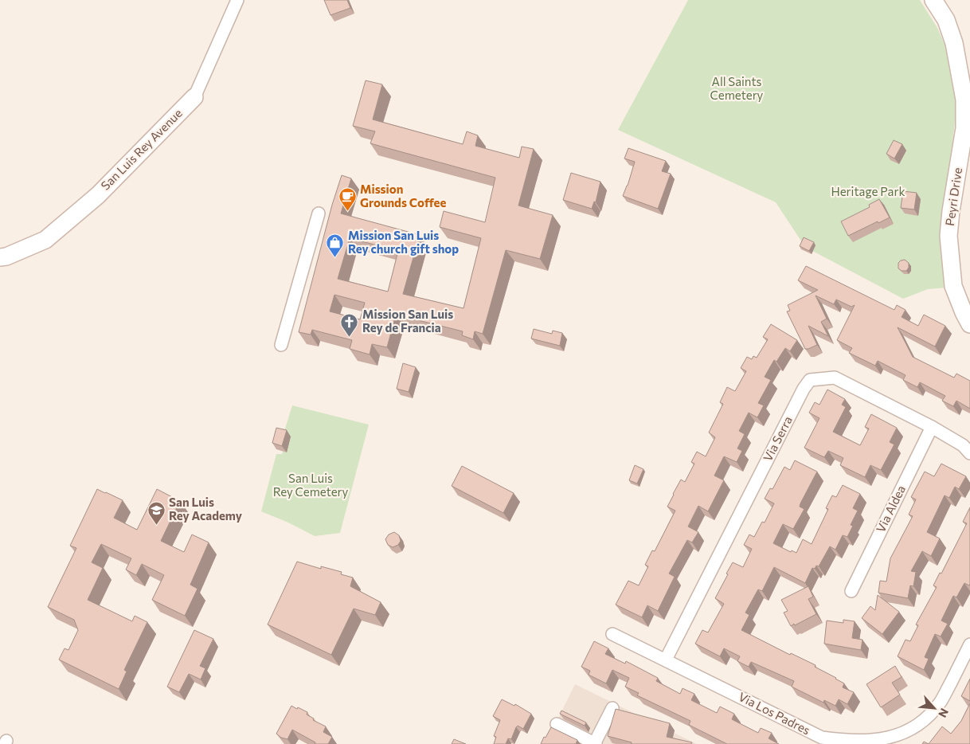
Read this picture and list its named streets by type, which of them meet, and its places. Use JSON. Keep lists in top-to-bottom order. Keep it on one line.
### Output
{"streets":{"street":["San Luis Rey Avenue","Peyri Drive","Via Serra","Via Aldea","Via Los Padres"]},"crossings":[["Via Serra","Via Aldea"],["Via Serra","Via Los Padres"]],"parks":["All Saints Cemetery","Heritage Park","San Luis Rey Cemetery"],"places":{"cafe":["Mission Grounds Coffee"],"shop":["Mission San Luis Rey church gift shop"],"church":["Mission San Luis Rey de Francia"],"school or university":["San Luis Rey Academy"]},"north":"bottom right"}
